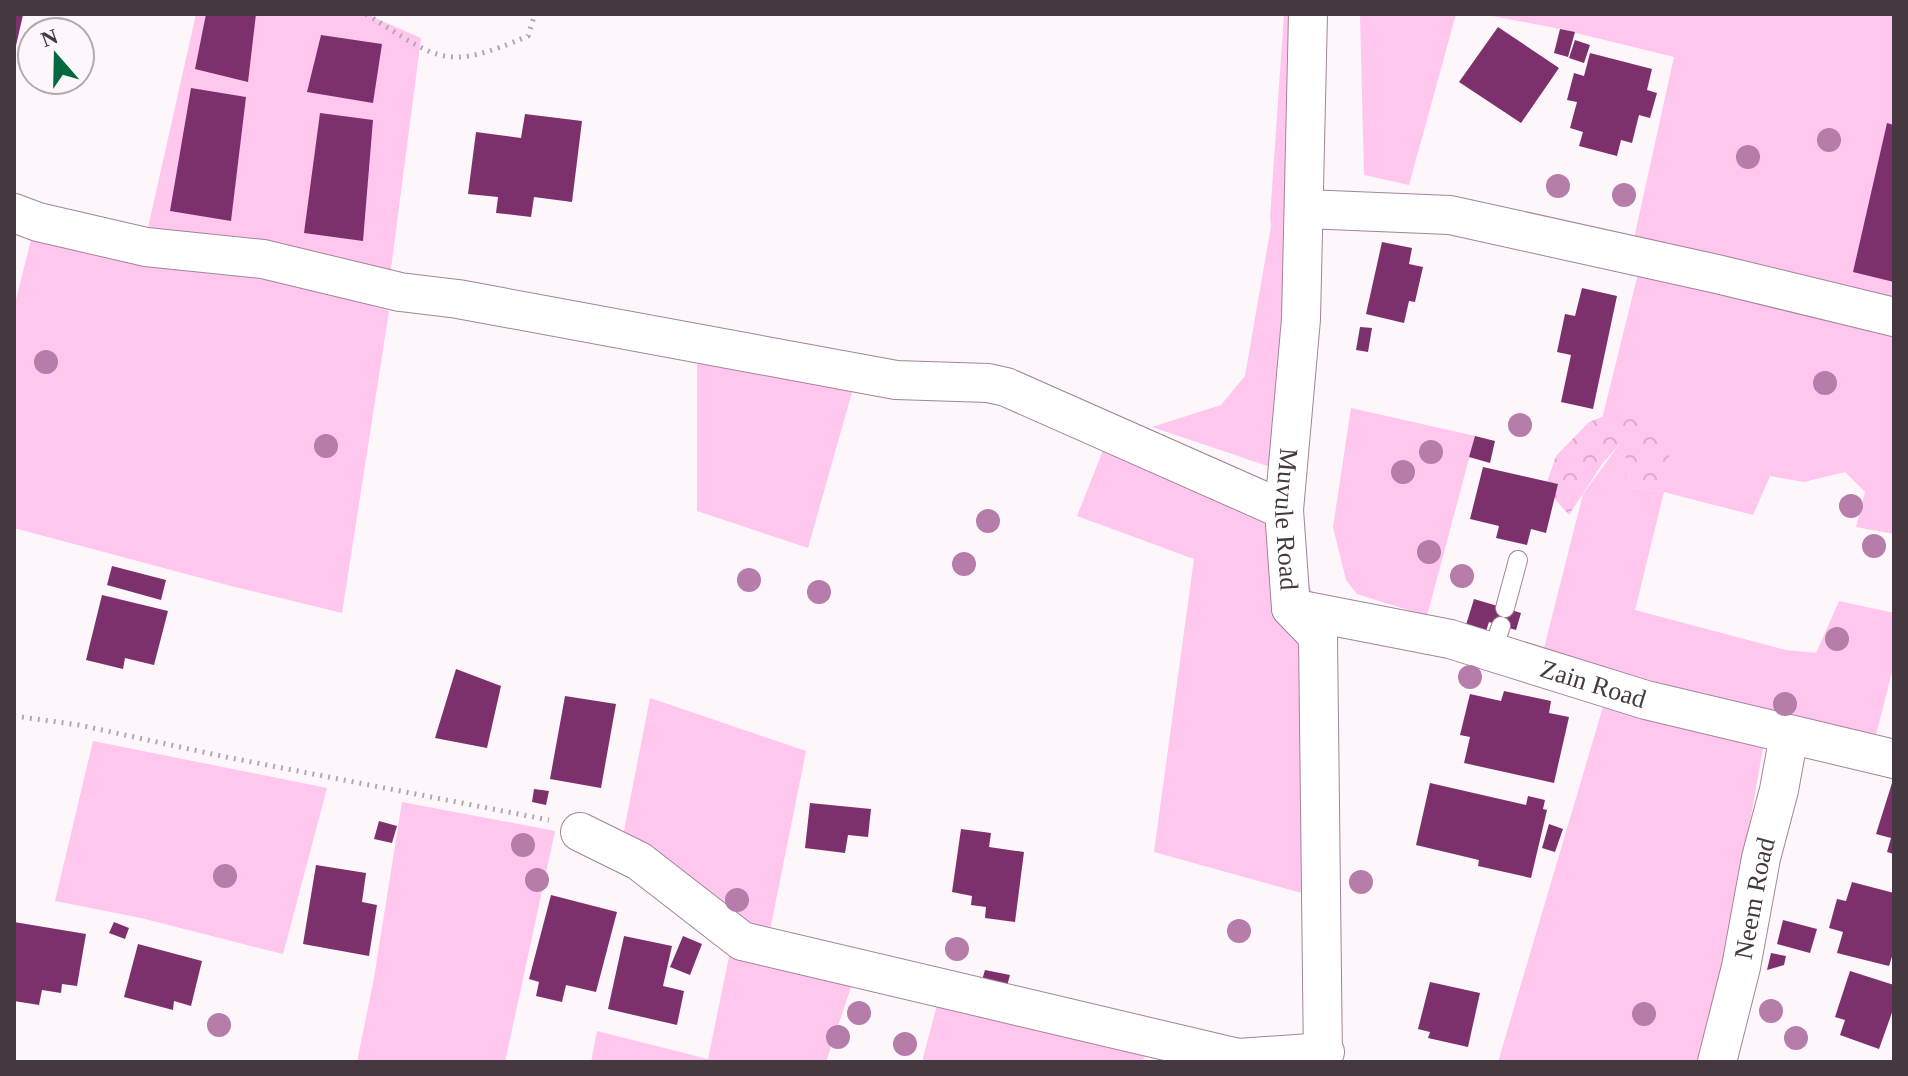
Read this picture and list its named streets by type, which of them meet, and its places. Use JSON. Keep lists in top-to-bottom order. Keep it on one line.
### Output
{"streets":{"street":["Muvule Road","Zain Road","Neem Road"]},"crossings":[["Muvule Road","Zain Road"],["Zain Road","Neem Road"]],"north":"top"}
